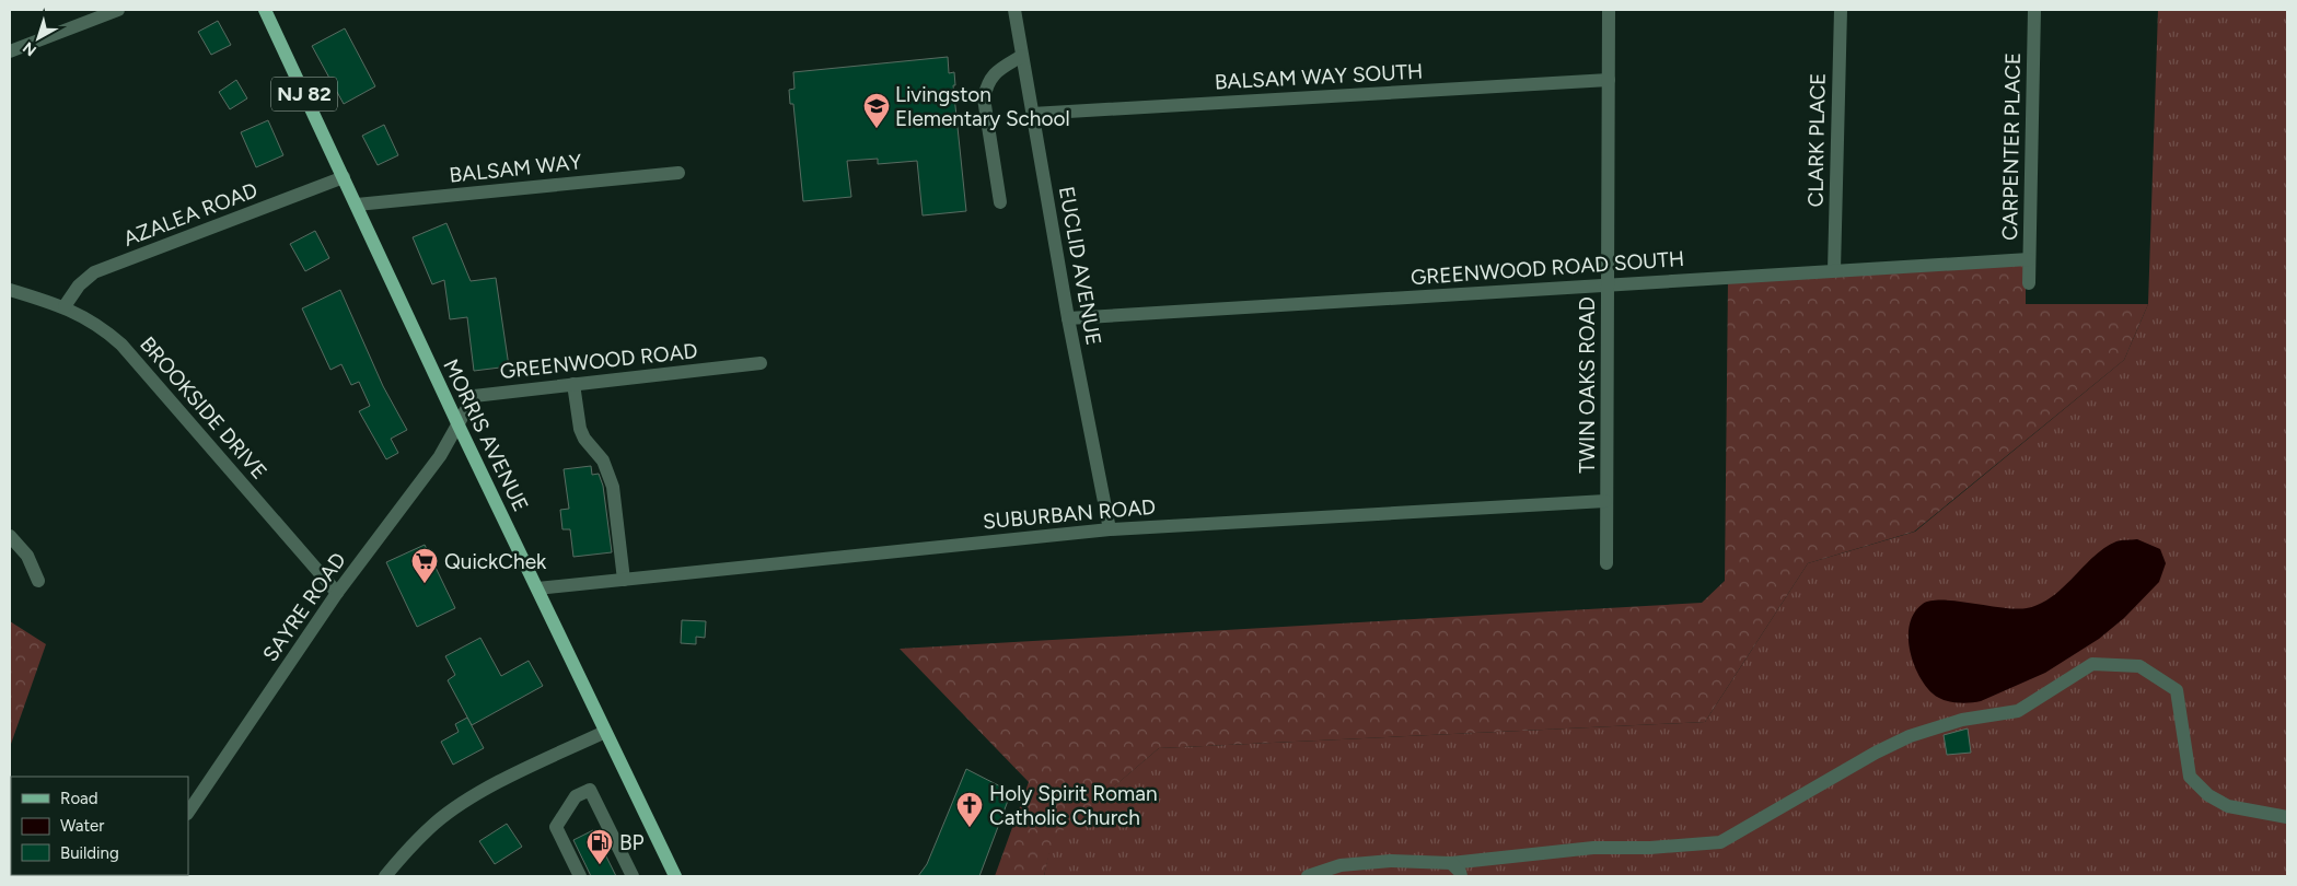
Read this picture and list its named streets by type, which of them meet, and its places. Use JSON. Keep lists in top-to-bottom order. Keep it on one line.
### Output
{"streets":{"main road":["NJ 82","MORRIS AVENUE"],"street":["BALSAM WAY SOUTH","CLARK PLACE","CARPENTER PLACE","BALSAM WAY","AZALEA ROAD","EUCLID AVENUE","GREENWOOD ROAD SOUTH","GREENWOOD ROAD","TWIN OAKS ROAD","BROOKSIDE DRIVE","SUBURBAN ROAD","SAYRE ROAD"]},"crossings":[["BALSAM WAY SOUTH","EUCLID AVENUE"],["BALSAM WAY SOUTH","TWIN OAKS ROAD"],["CLARK PLACE","GREENWOOD ROAD SOUTH"],["CARPENTER PLACE","GREENWOOD ROAD SOUTH"],["BALSAM WAY","MORRIS AVENUE"],["AZALEA ROAD","BROOKSIDE DRIVE"],["AZALEA ROAD","MORRIS AVENUE"],["EUCLID AVENUE","GREENWOOD ROAD SOUTH"],["EUCLID AVENUE","SUBURBAN ROAD"],["GREENWOOD ROAD SOUTH","TWIN OAKS ROAD"],["GREENWOOD ROAD","MORRIS AVENUE"],["GREENWOOD ROAD","SAYRE ROAD"],["TWIN OAKS ROAD","SUBURBAN ROAD"],["BROOKSIDE DRIVE","SAYRE ROAD"],["MORRIS AVENUE","SUBURBAN ROAD"],["MORRIS AVENUE","SAYRE ROAD"]],"places":{"school or university":["Livingston Elementary School"],"supermarket":["QuickChek"],"church":["Holy Spirit Roman Catholic Church"],"fuel station":["BP"]},"legend":["Road","Water","Building"],"north":"bottom left"}
